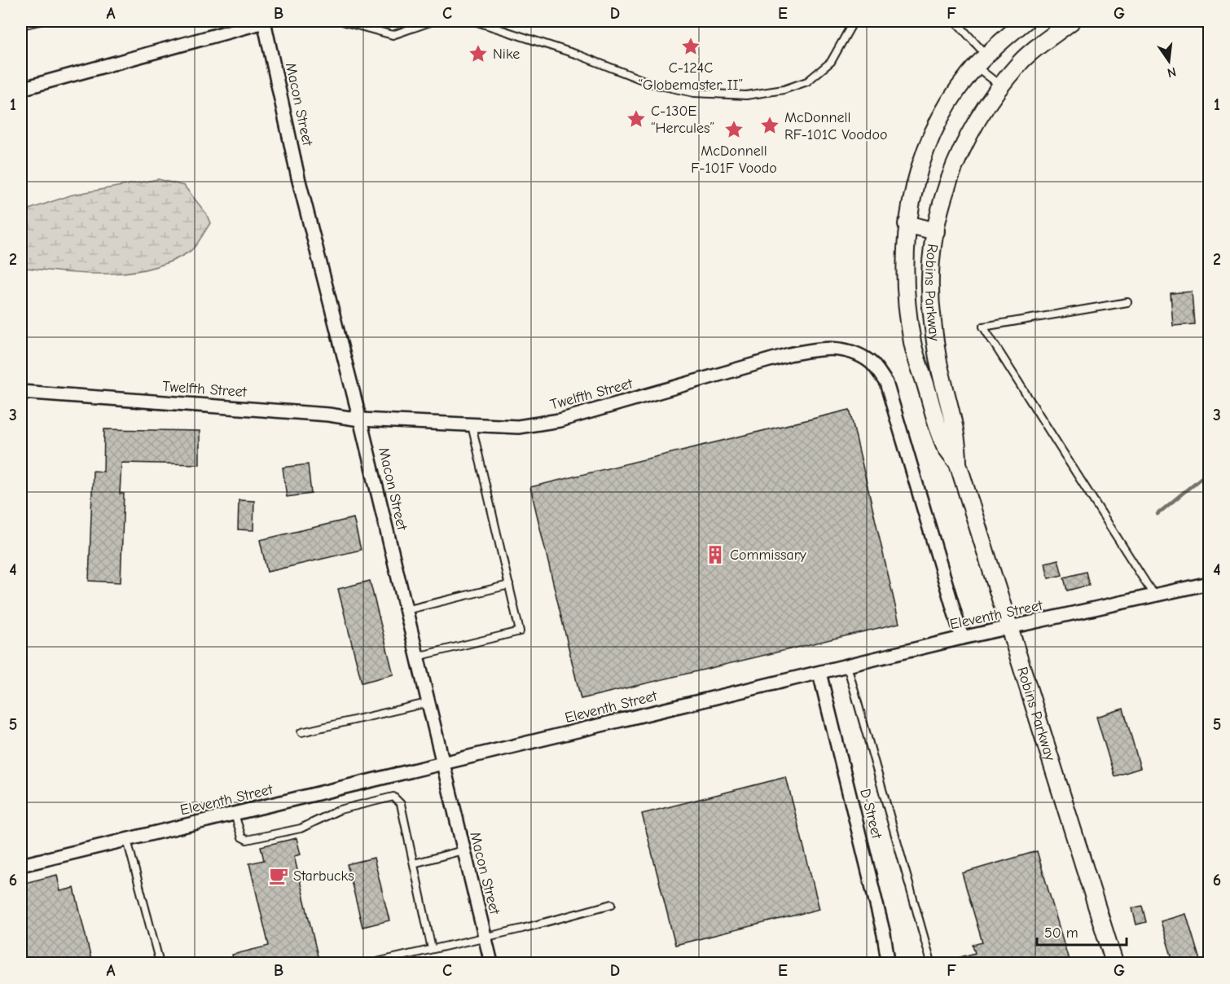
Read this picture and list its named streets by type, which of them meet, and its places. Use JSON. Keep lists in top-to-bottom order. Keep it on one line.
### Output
{"streets":{"street":["Macon Street","Robins Parkway","Twelfth Street","Eleventh Street","D Street"]},"crossings":[["Macon Street","Twelfth Street"],["Macon Street","Eleventh Street"],["Robins Parkway","Eleventh Street"],["Twelfth Street","Eleventh Street"],["Eleventh Street","D Street"]],"places":{"place":["C-124C “Globemaster II”","Nike","C-130E “Hercules”","McDonnell RF-101C Voodoo","McDonnell F-101F Voodo"],"building":["Commissary"],"cafe":["Starbucks"]},"scale_bar":"50 m","north":"bottom","grid":{"columns":["A","B","C","D","E","F","G"],"rows":["1","2","3","4","5","6"]}}
